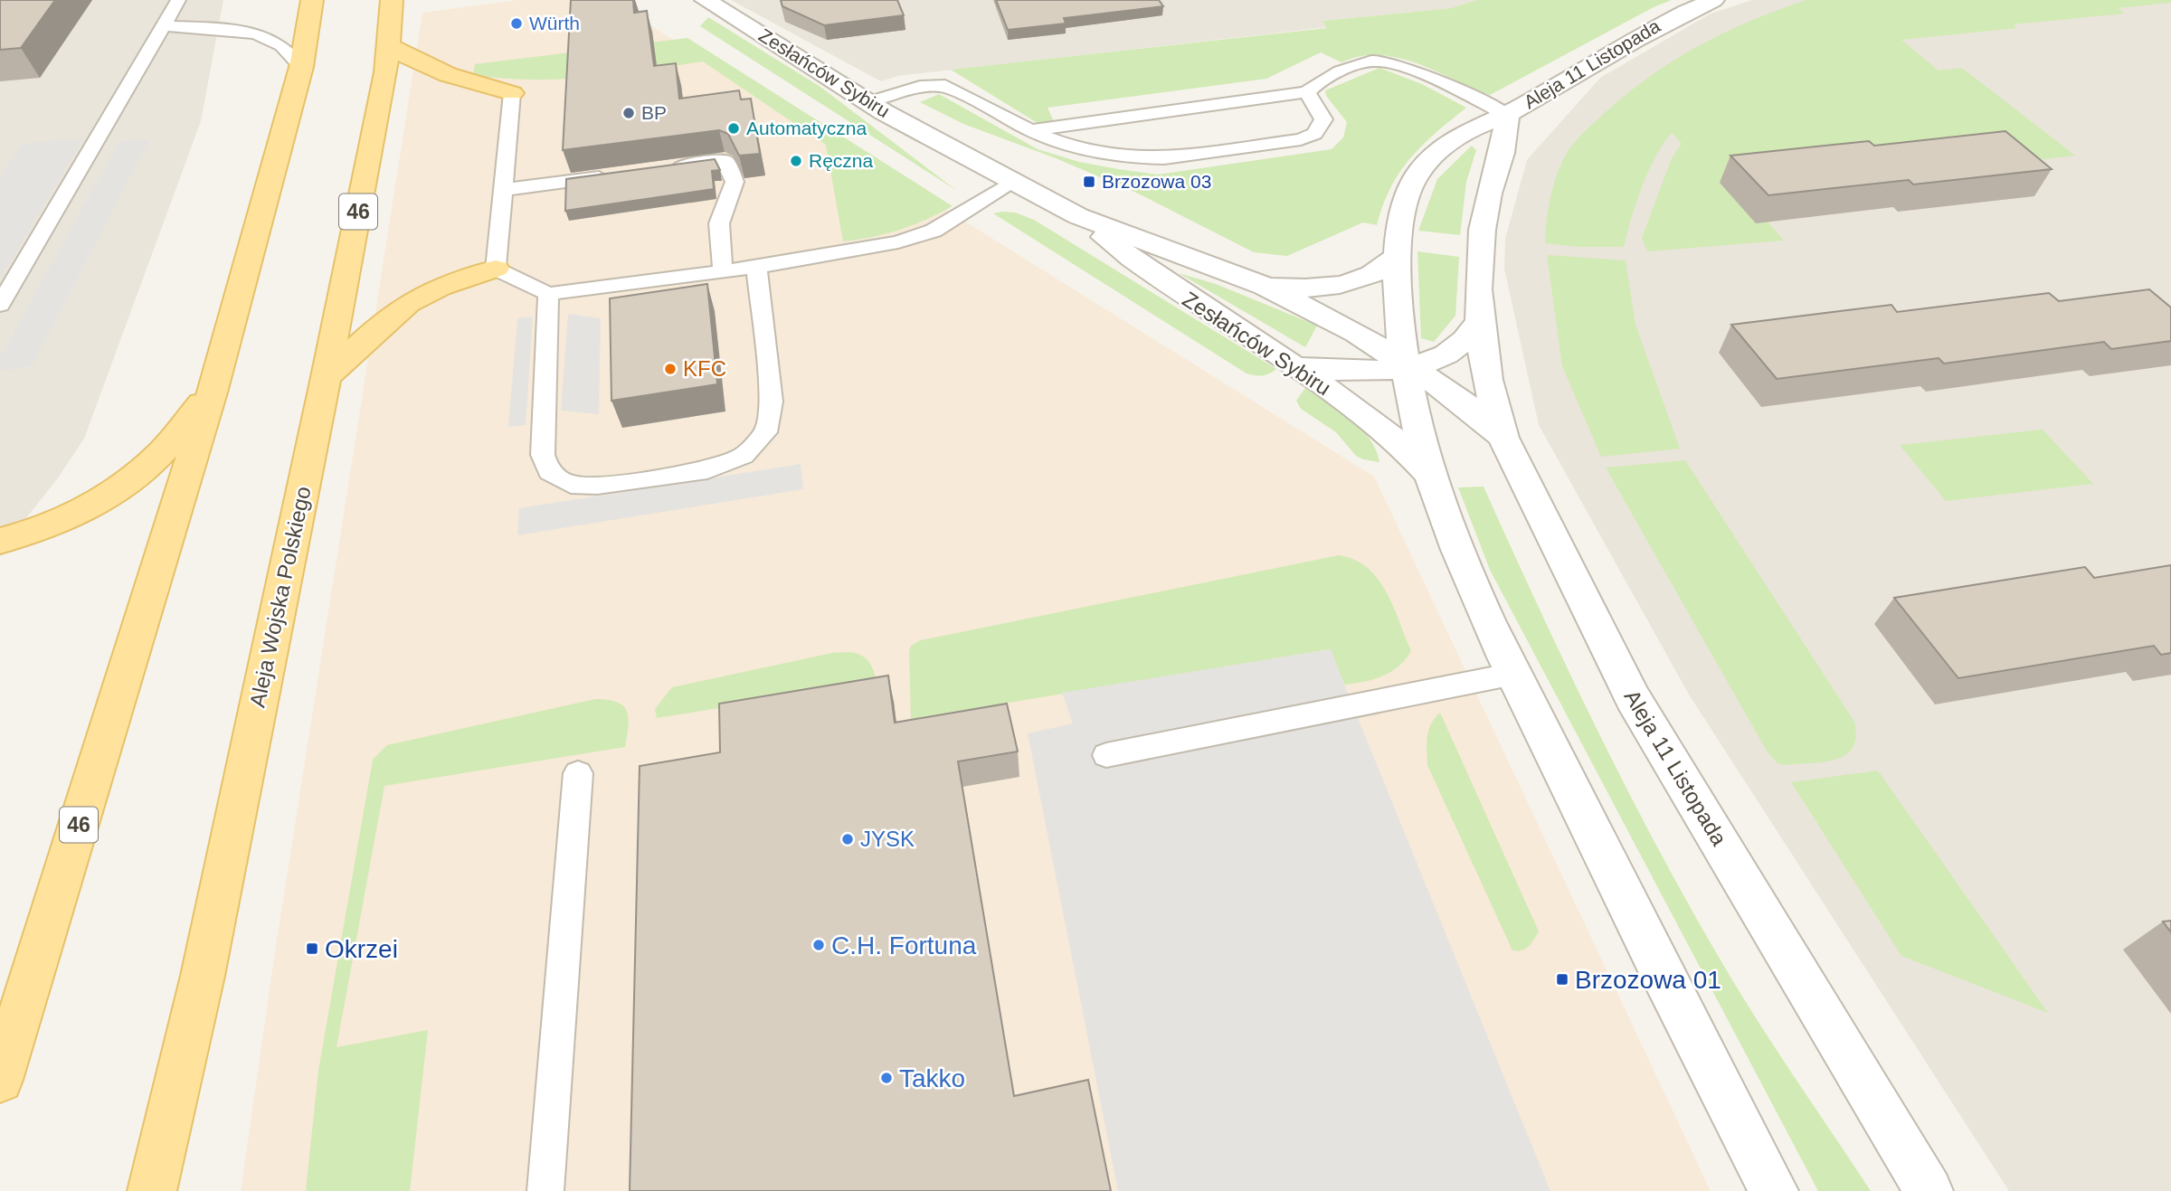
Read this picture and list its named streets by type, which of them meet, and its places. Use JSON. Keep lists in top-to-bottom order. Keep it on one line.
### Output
{"streets":{"main road":["46","Aleja Wojska Polskiego"],"street":["Aleja 11 Listopada","Zesłańców Sybiru"]},"crossings":[["Aleja 11 Listopada","Zesłańców Sybiru"]],"places":{"other":["Würth","BP","Automatyczna","Ręczna","KFC","JYSK","C.H. Fortuna","Takko"],"transit":["Brzozowa 03","Okrzei","Brzozowa 01"]}}
